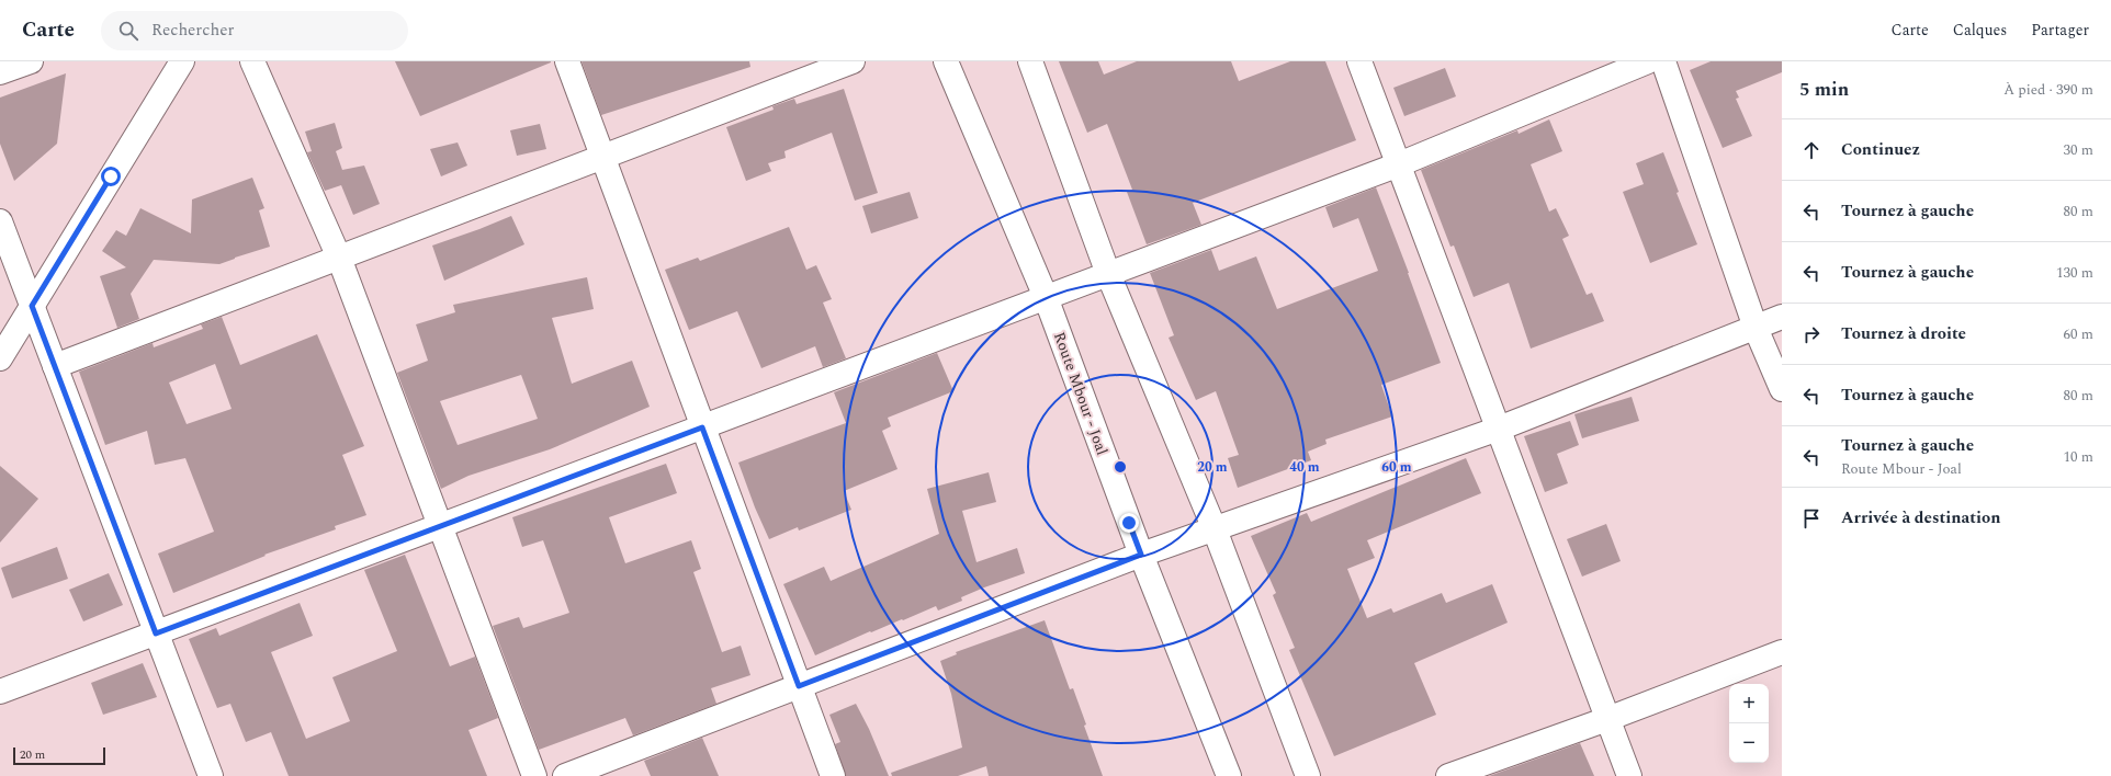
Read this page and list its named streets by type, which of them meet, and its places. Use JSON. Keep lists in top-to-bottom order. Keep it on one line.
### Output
{"streets":{"street":["Route Mbour - Joal"]},"scale_bar":"20 m","page":{"header":"Carte","search":"Rechercher","nav":["Carte","Calques","Partager"],"heading":["5 min","À pied · 390 m"],"list":[["Continuez","30 m"],["Tournez à gauche","80 m"],["Tournez à gauche","130 m"],["Tournez à droite","60 m"],["Tournez à gauche","80 m"],["Tournez à gauche","Route Mbour - Joal","10 m"],"Arrivée à destination"],"map_buttons":["+","−"],"scale":"20 m"},"rings":["20 m","40 m","60 m"]}
